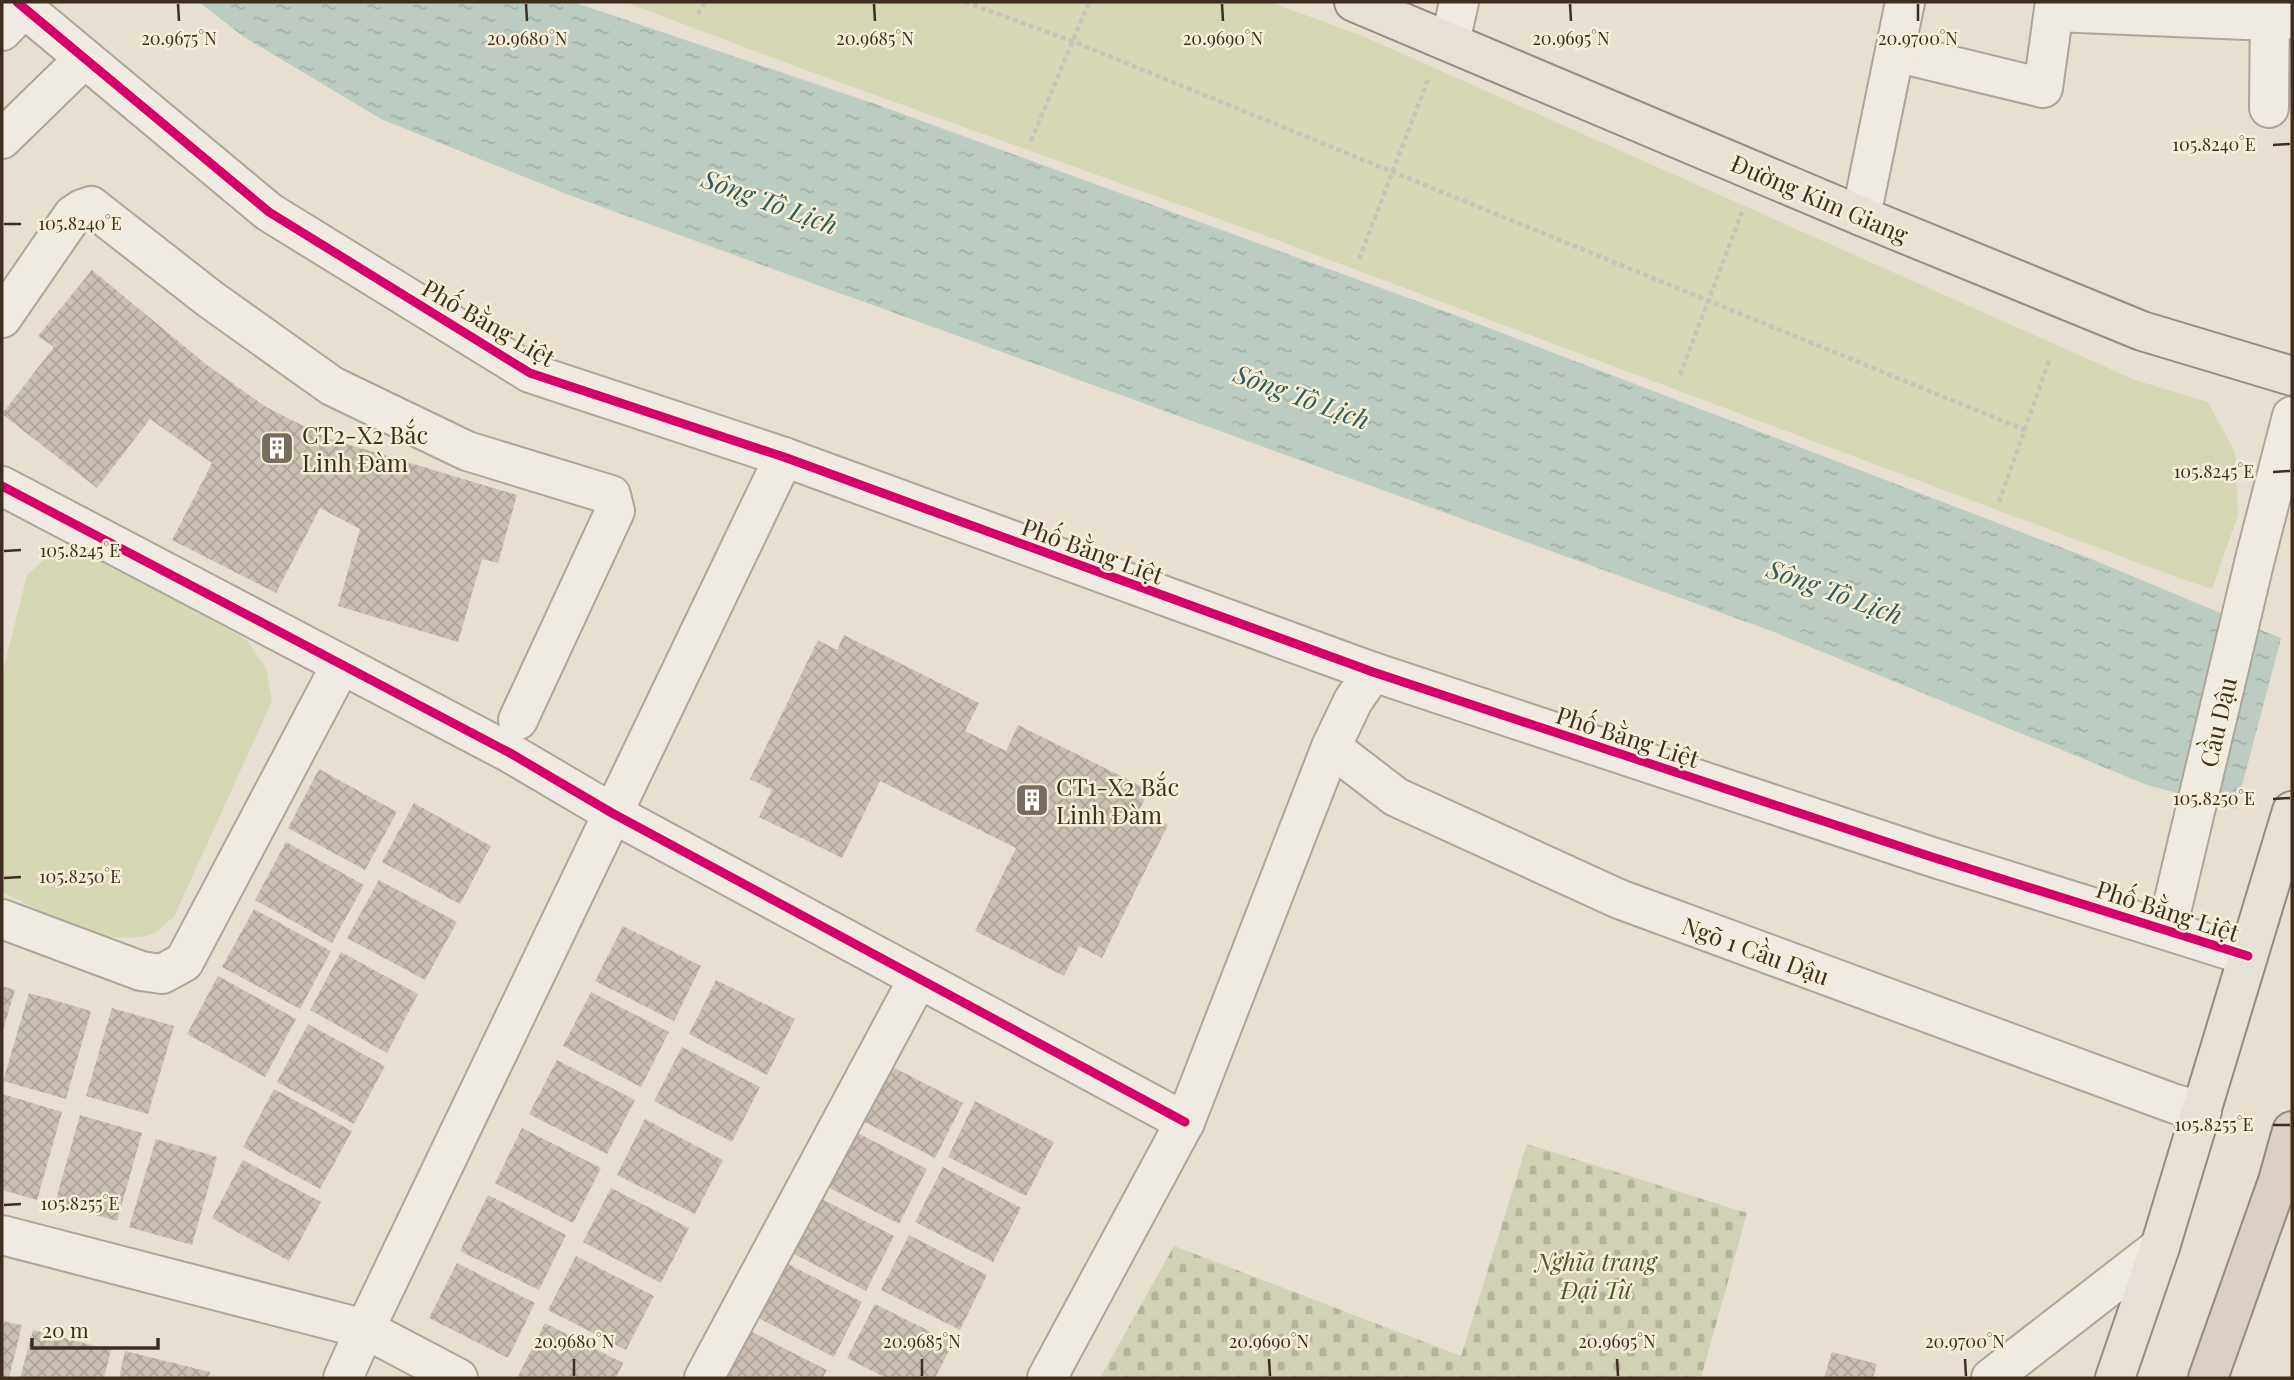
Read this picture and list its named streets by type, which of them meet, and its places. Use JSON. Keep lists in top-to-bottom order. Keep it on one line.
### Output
{"streets":{"main road":["Đường Kim Giang"],"street":["Phố Bằng Liệt","Cầu Dậu","Ngõ 1 Cầu Dậu"]},"crossings":[["Phố Bằng Liệt","Cầu Dậu"]],"water":["Sông Tô Lịch"],"parks":["Nghĩa trang Đại Từ"],"places":{"building":["CT2-X2 Bắc Linh Đàm","CT1-X2 Bắc Linh Đàm"]},"scale_bar":"20 m","coordinates":["20.9675°N","20.9680°N","20.9685°N","20.9690°N","20.9695°N","20.9700°N","105.8240°E","105.8245°E","105.8250°E","105.8255°E"]}
